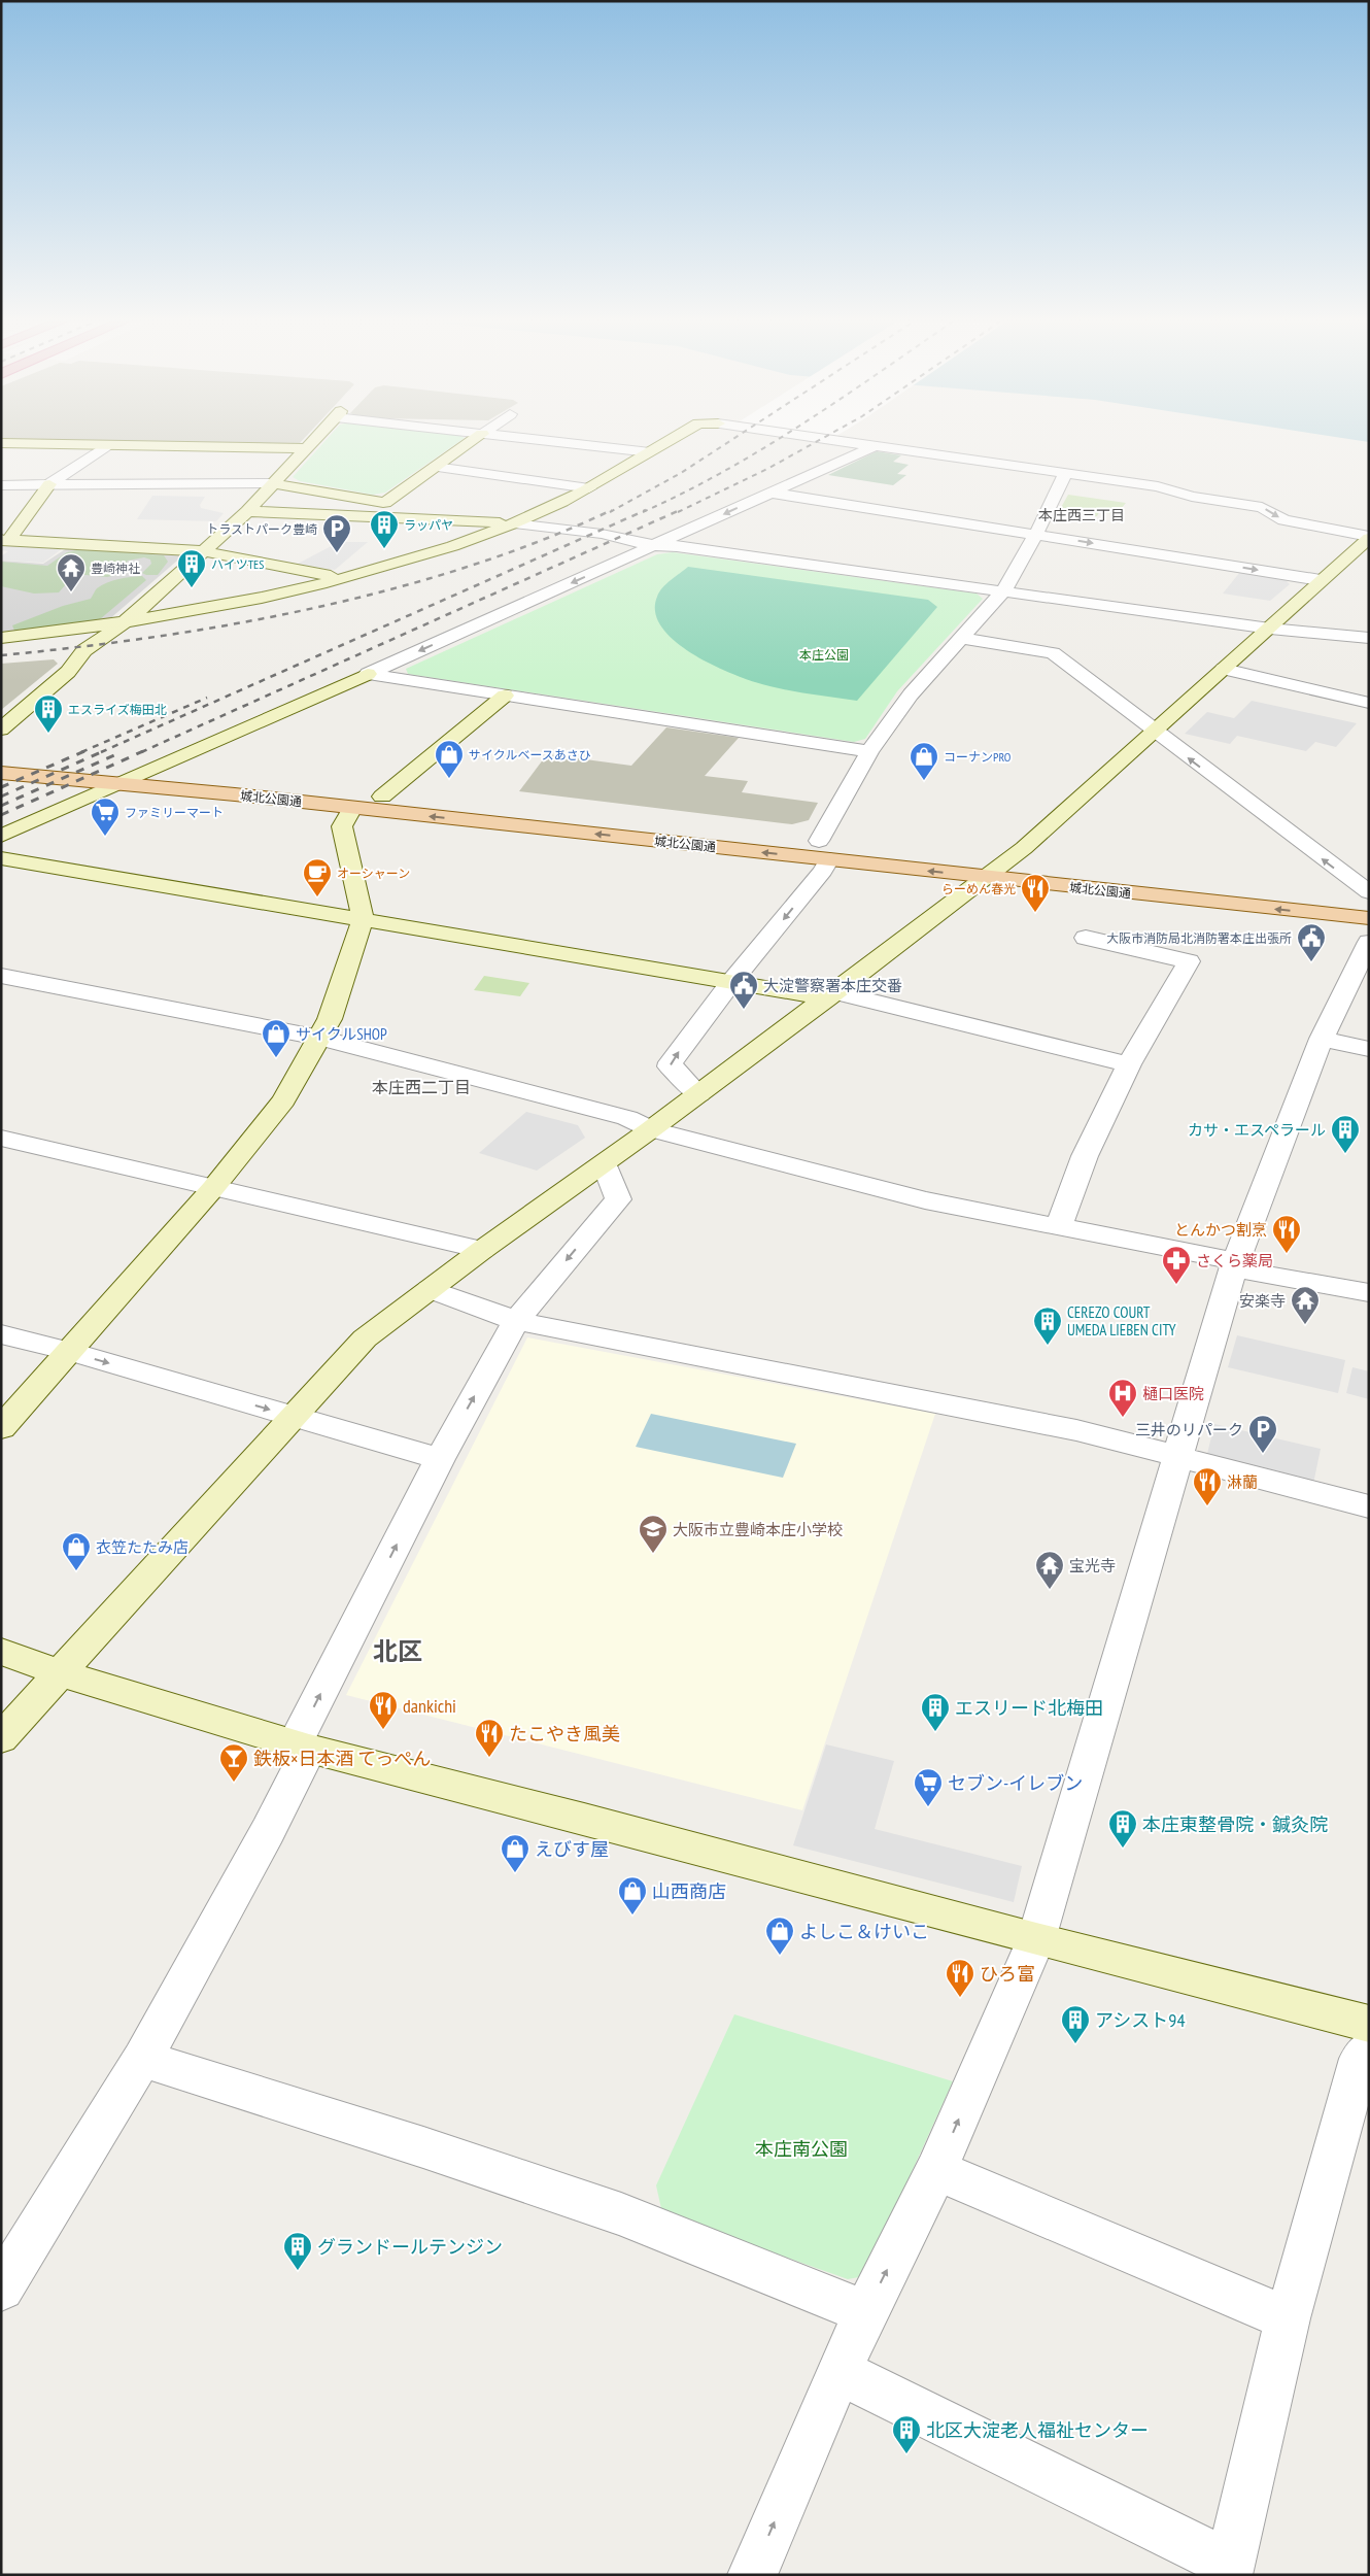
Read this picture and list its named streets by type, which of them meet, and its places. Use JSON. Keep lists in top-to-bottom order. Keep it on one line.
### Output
{"streets":{"main road":["城北公園通"]},"districts":["本庄西三丁目","本庄西二丁目","北区"],"parks":["本庄公園","本庄南公園"],"places":{"building":["ラッパヤ","ハイツTES","エスライズ梅田北","カサ・エスペラール","CEREZO COURT UMEDA LIEBEN CITY","エスリード北梅田","本庄東整骨院・鍼灸院","アシスト94","グランドールテンジン","北区大淀老人福祉センター"],"parking":["トラストパーク豊崎","三井のリパーク"],"temple":["豊崎神社","安楽寺","宝光寺"],"shop":["サイクルベースあさひ","コーナンPRO","サイクルSHOP","衣笠たたみ店","えびす屋","山西商店","よしこ＆けいこ"],"supermarket":["ファミリーマート","セブン-イレブン"],"cafe":["オーシャーン"],"restaurant":["らーめん春光","とんかつ割烹","淋蘭","dankichi","たこやき風美","ひろ富"],"public building":["大阪市消防局北消防署本庄出張所","大淀警察署本庄交番"],"pharmacy":["さくら薬局"],"hospital":["樋口医院"],"school or university":["大阪市立豊崎本庄小学校"],"bar":["鉄板×日本酒 てっぺん"]}}
